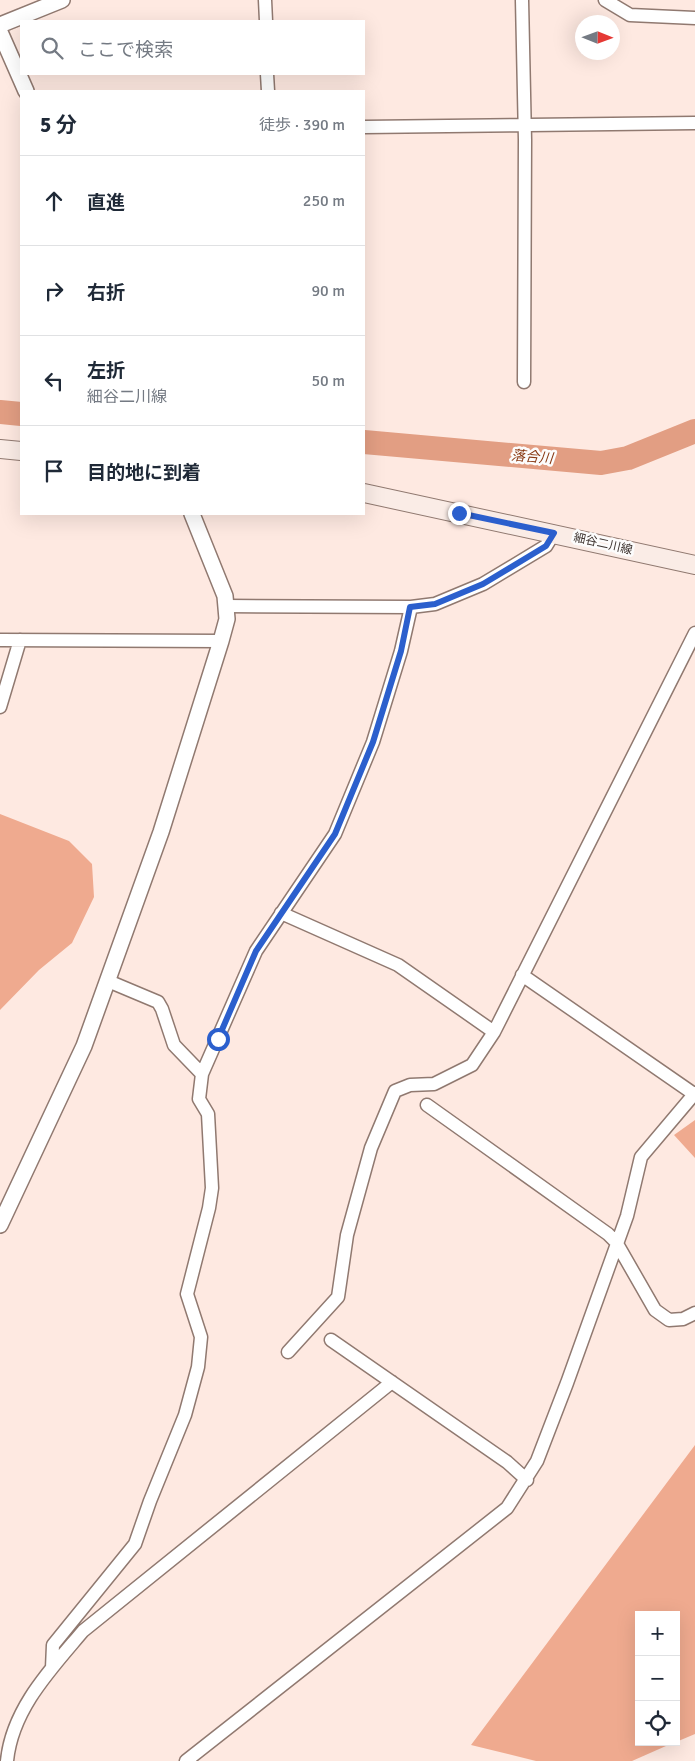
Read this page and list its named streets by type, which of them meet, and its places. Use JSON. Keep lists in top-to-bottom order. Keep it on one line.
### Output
{"streets":{"main road":["細谷二川線"]},"water":["落合川"],"north":"right","page":{"search":"ここで検索","heading":["5 分","徒歩 · 390 m"],"list":[["直進","250 m"],["右折","90 m"],["左折","細谷二川線","50 m"],"目的地に到着"],"map_buttons":["+","−"]}}
